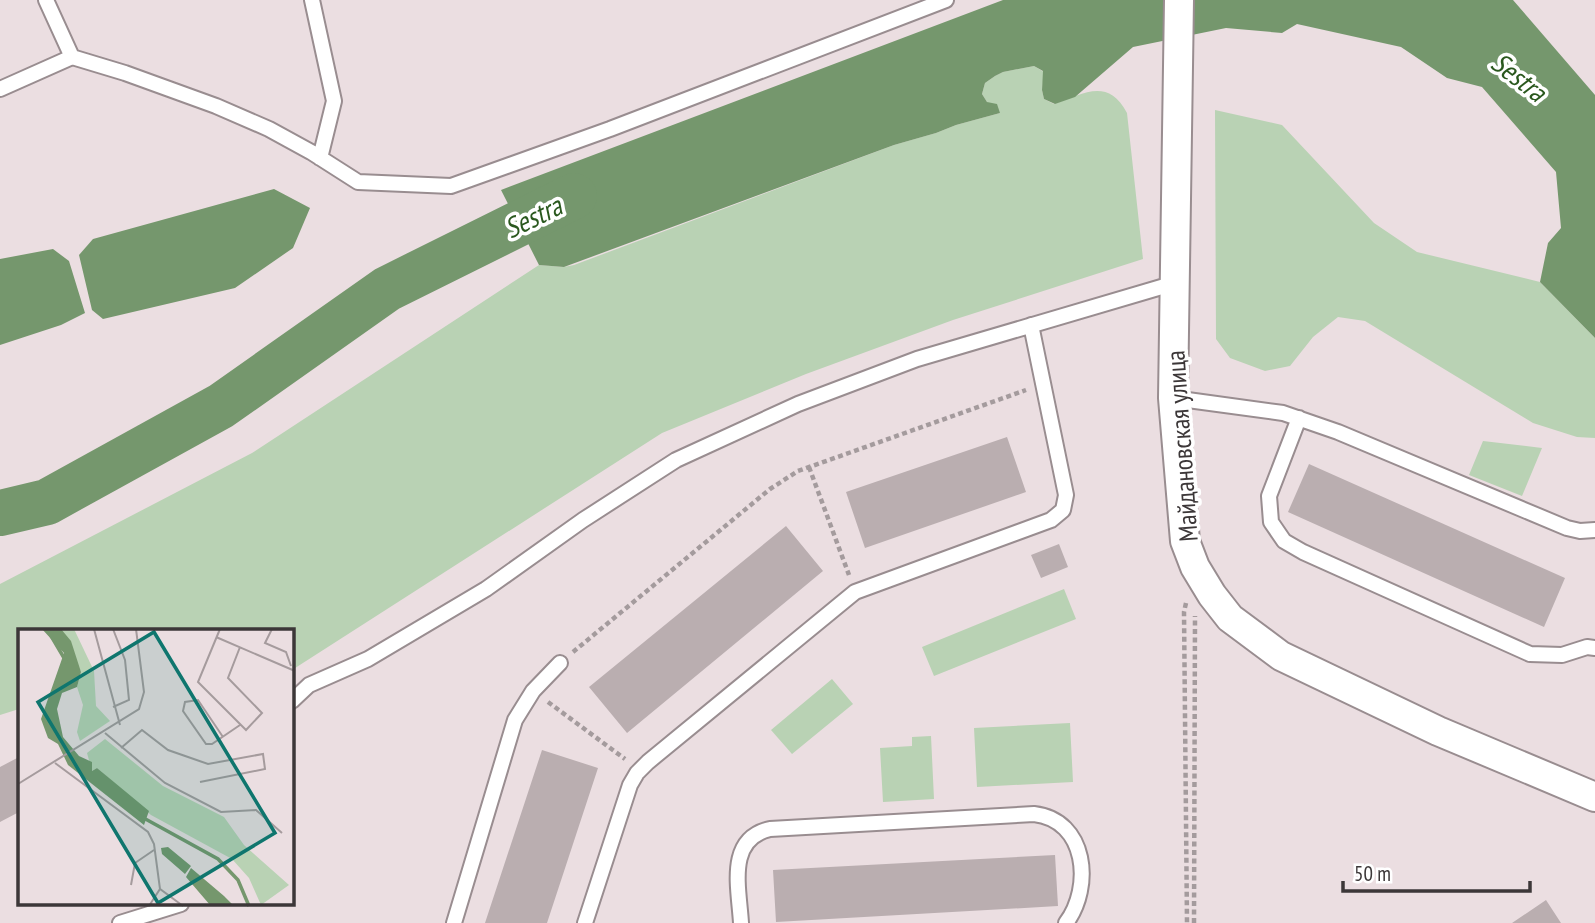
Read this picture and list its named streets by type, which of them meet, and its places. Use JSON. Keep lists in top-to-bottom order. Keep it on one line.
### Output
{"streets":{"street":["Майдановская улица"]},"water":["Sestra"],"scale_bar":"50 m"}
